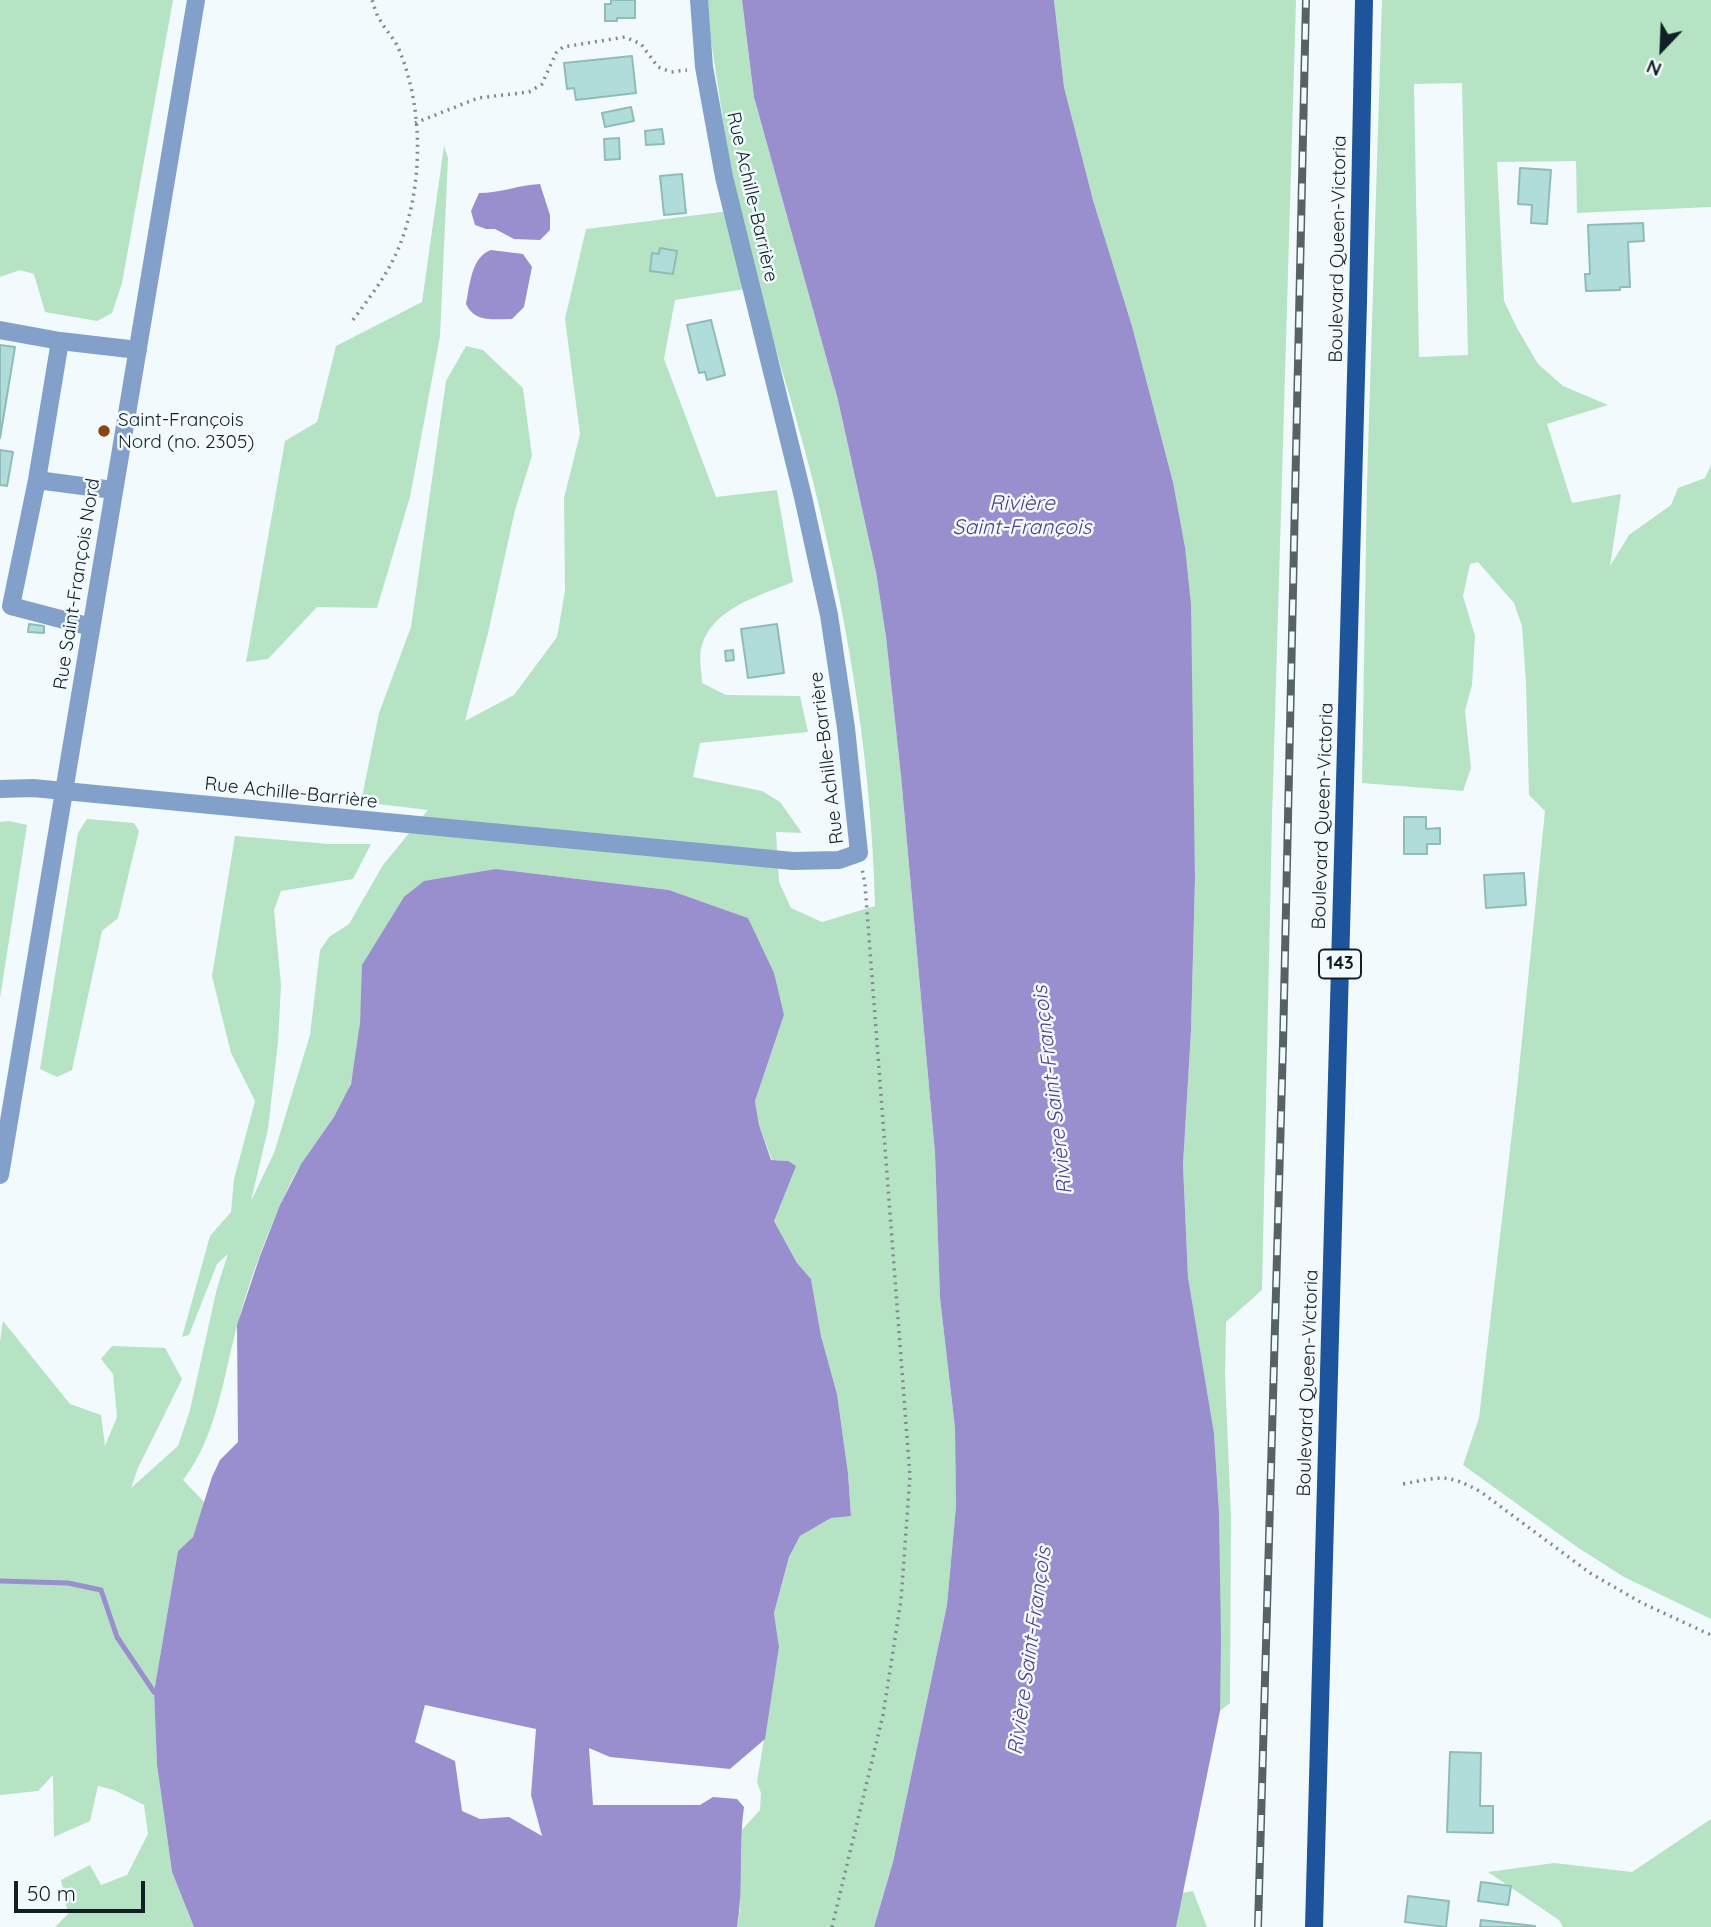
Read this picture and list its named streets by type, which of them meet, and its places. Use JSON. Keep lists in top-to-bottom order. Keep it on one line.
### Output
{"streets":{"main road":["Boulevard Queen-Victoria","143"],"street":["Rue Achille-Barrière","Rue Saint-François Nord"]},"crossings":[["Rue Achille-Barrière","Rue Saint-François Nord"]],"water":["Rivière Saint-François"],"places":["Saint-François Nord (no. 2305)"],"scale_bar":"50 m","north":"bottom left"}
